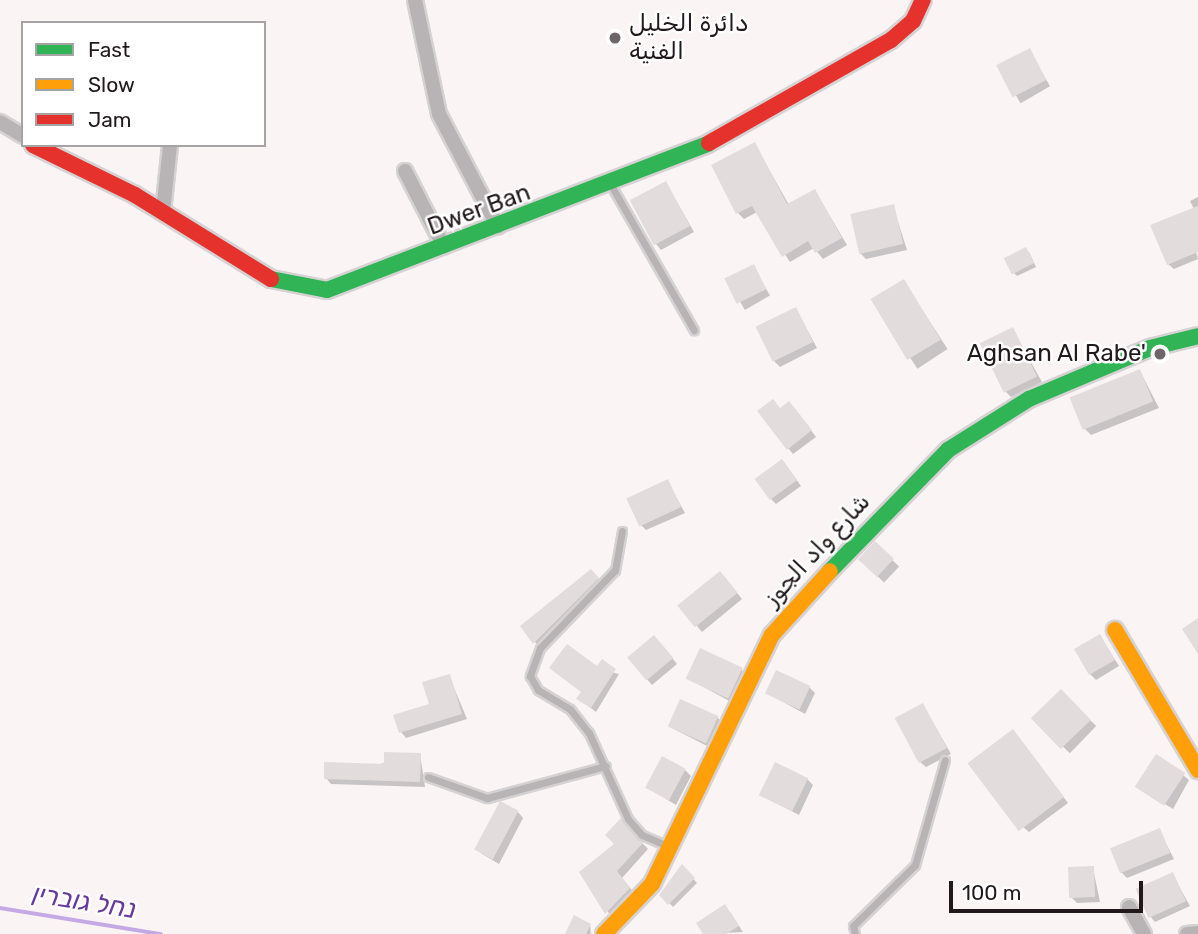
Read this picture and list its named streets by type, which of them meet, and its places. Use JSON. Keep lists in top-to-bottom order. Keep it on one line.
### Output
{"streets":{"street":["Dwer Ban","شارع واد الجوز"]},"water":["נחל גוברין"],"places":["دائرة الخليل الفنية","Aghsan Al Rabe'"],"legend":["Fast","Slow","Jam"],"scale_bar":"100 m"}
